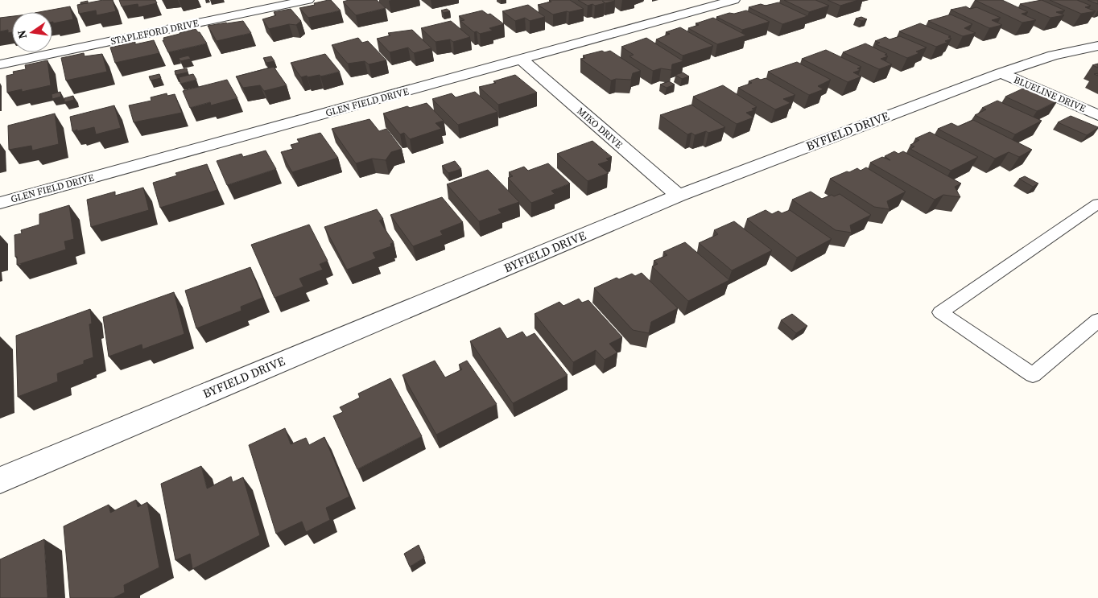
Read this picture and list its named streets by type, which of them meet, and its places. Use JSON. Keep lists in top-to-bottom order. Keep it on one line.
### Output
{"streets":{"street":["STAPLEFORD DRIVE","BLUELINE DRIVE","GLEN FIELD DRIVE","MIKO DRIVE","BYFIELD DRIVE"]},"crossings":[["BLUELINE DRIVE","BYFIELD DRIVE"],["GLEN FIELD DRIVE","MIKO DRIVE"],["MIKO DRIVE","BYFIELD DRIVE"]],"north":"left"}
